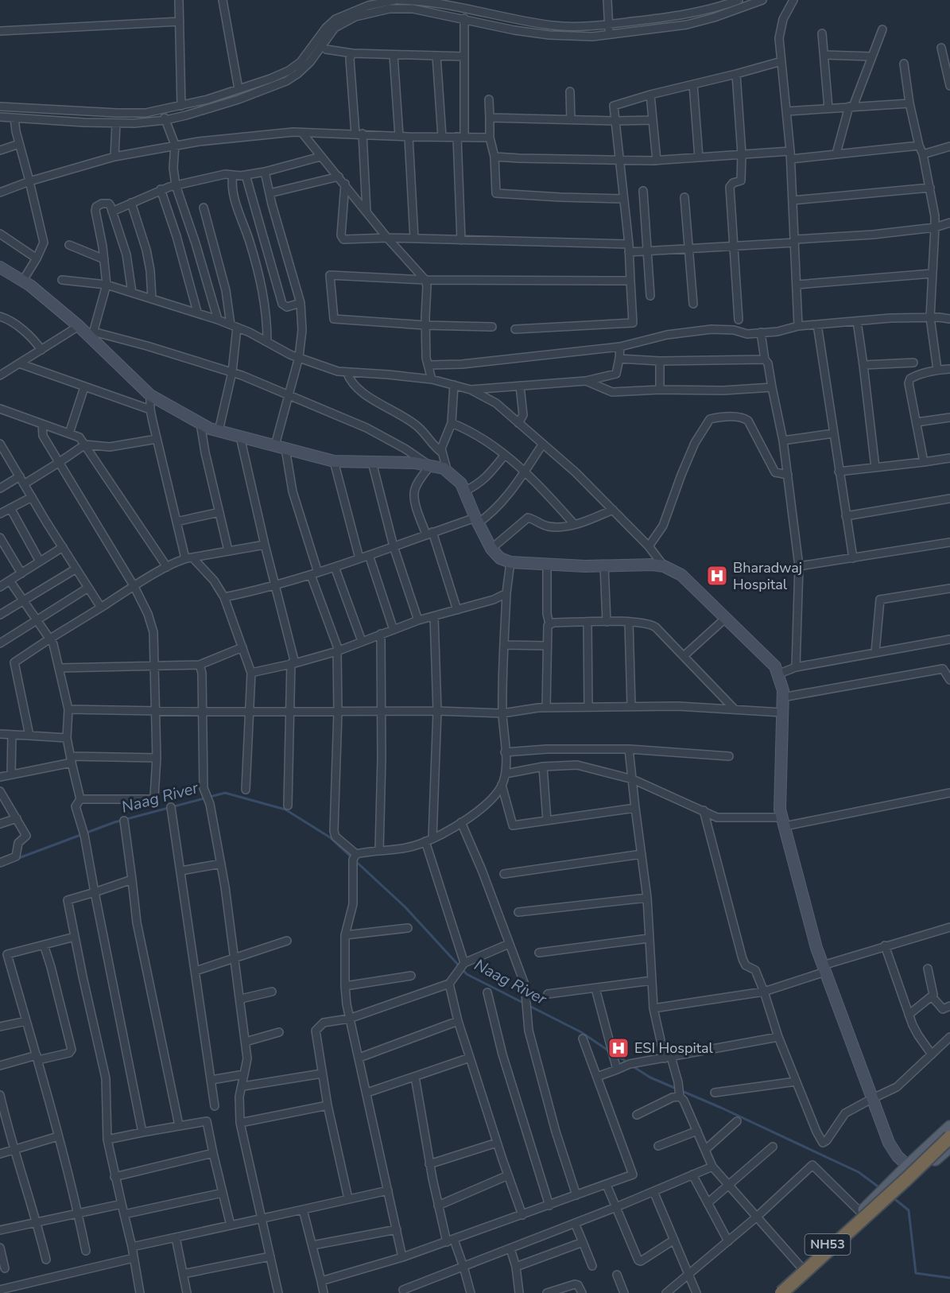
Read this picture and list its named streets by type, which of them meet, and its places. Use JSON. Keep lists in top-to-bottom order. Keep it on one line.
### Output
{"streets":{"main road":["NH53"]},"water":["Naag River"],"places":{"hospital":["Bharadwaj Hospital","ESI Hospital"]}}
